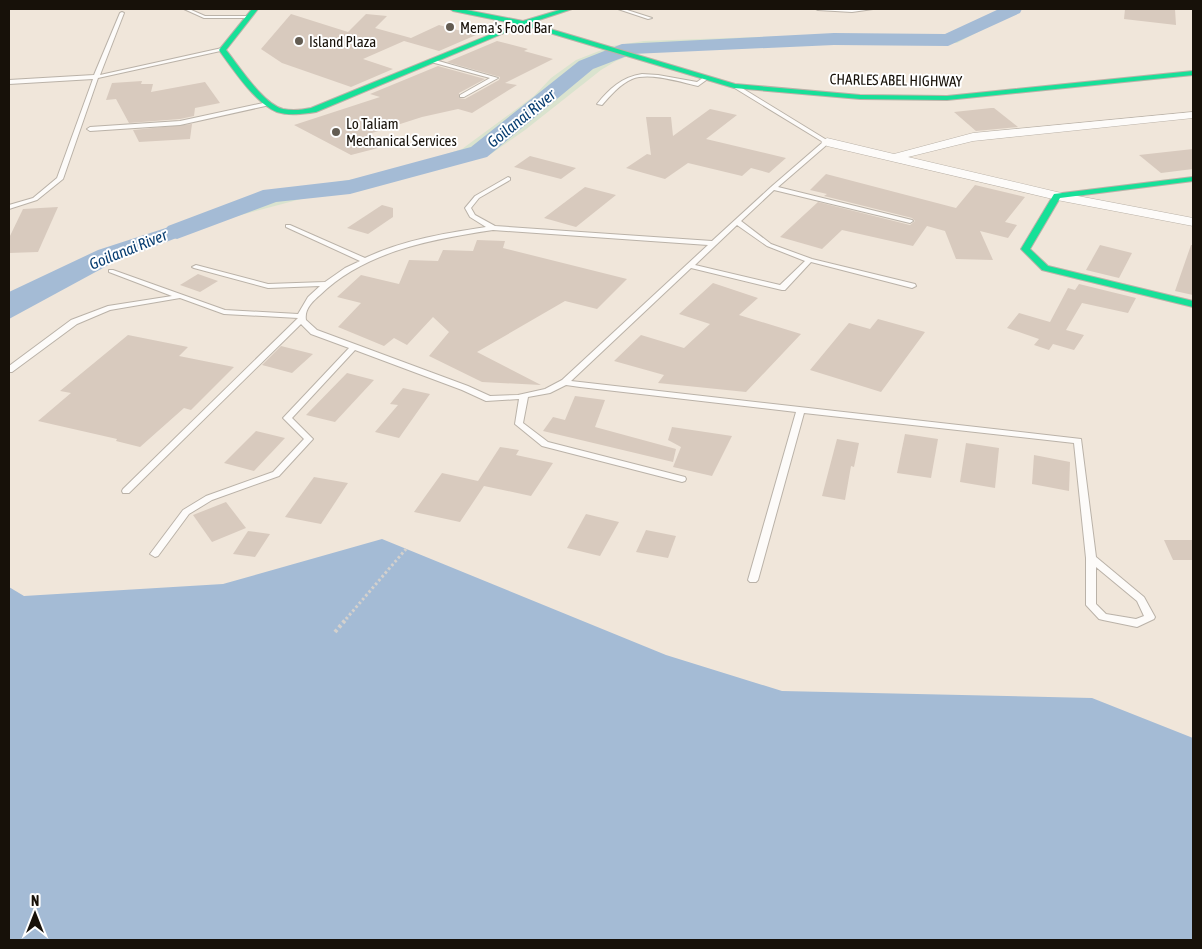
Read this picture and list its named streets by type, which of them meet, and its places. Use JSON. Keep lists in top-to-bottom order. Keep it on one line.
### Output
{"streets":{"street":["CHARLES ABEL HIGHWAY"]},"water":["Goilanai River"],"places":["Mema's Food Bar","Island Plaza","Lo Taliam Mechanical Services"],"north":"top"}
